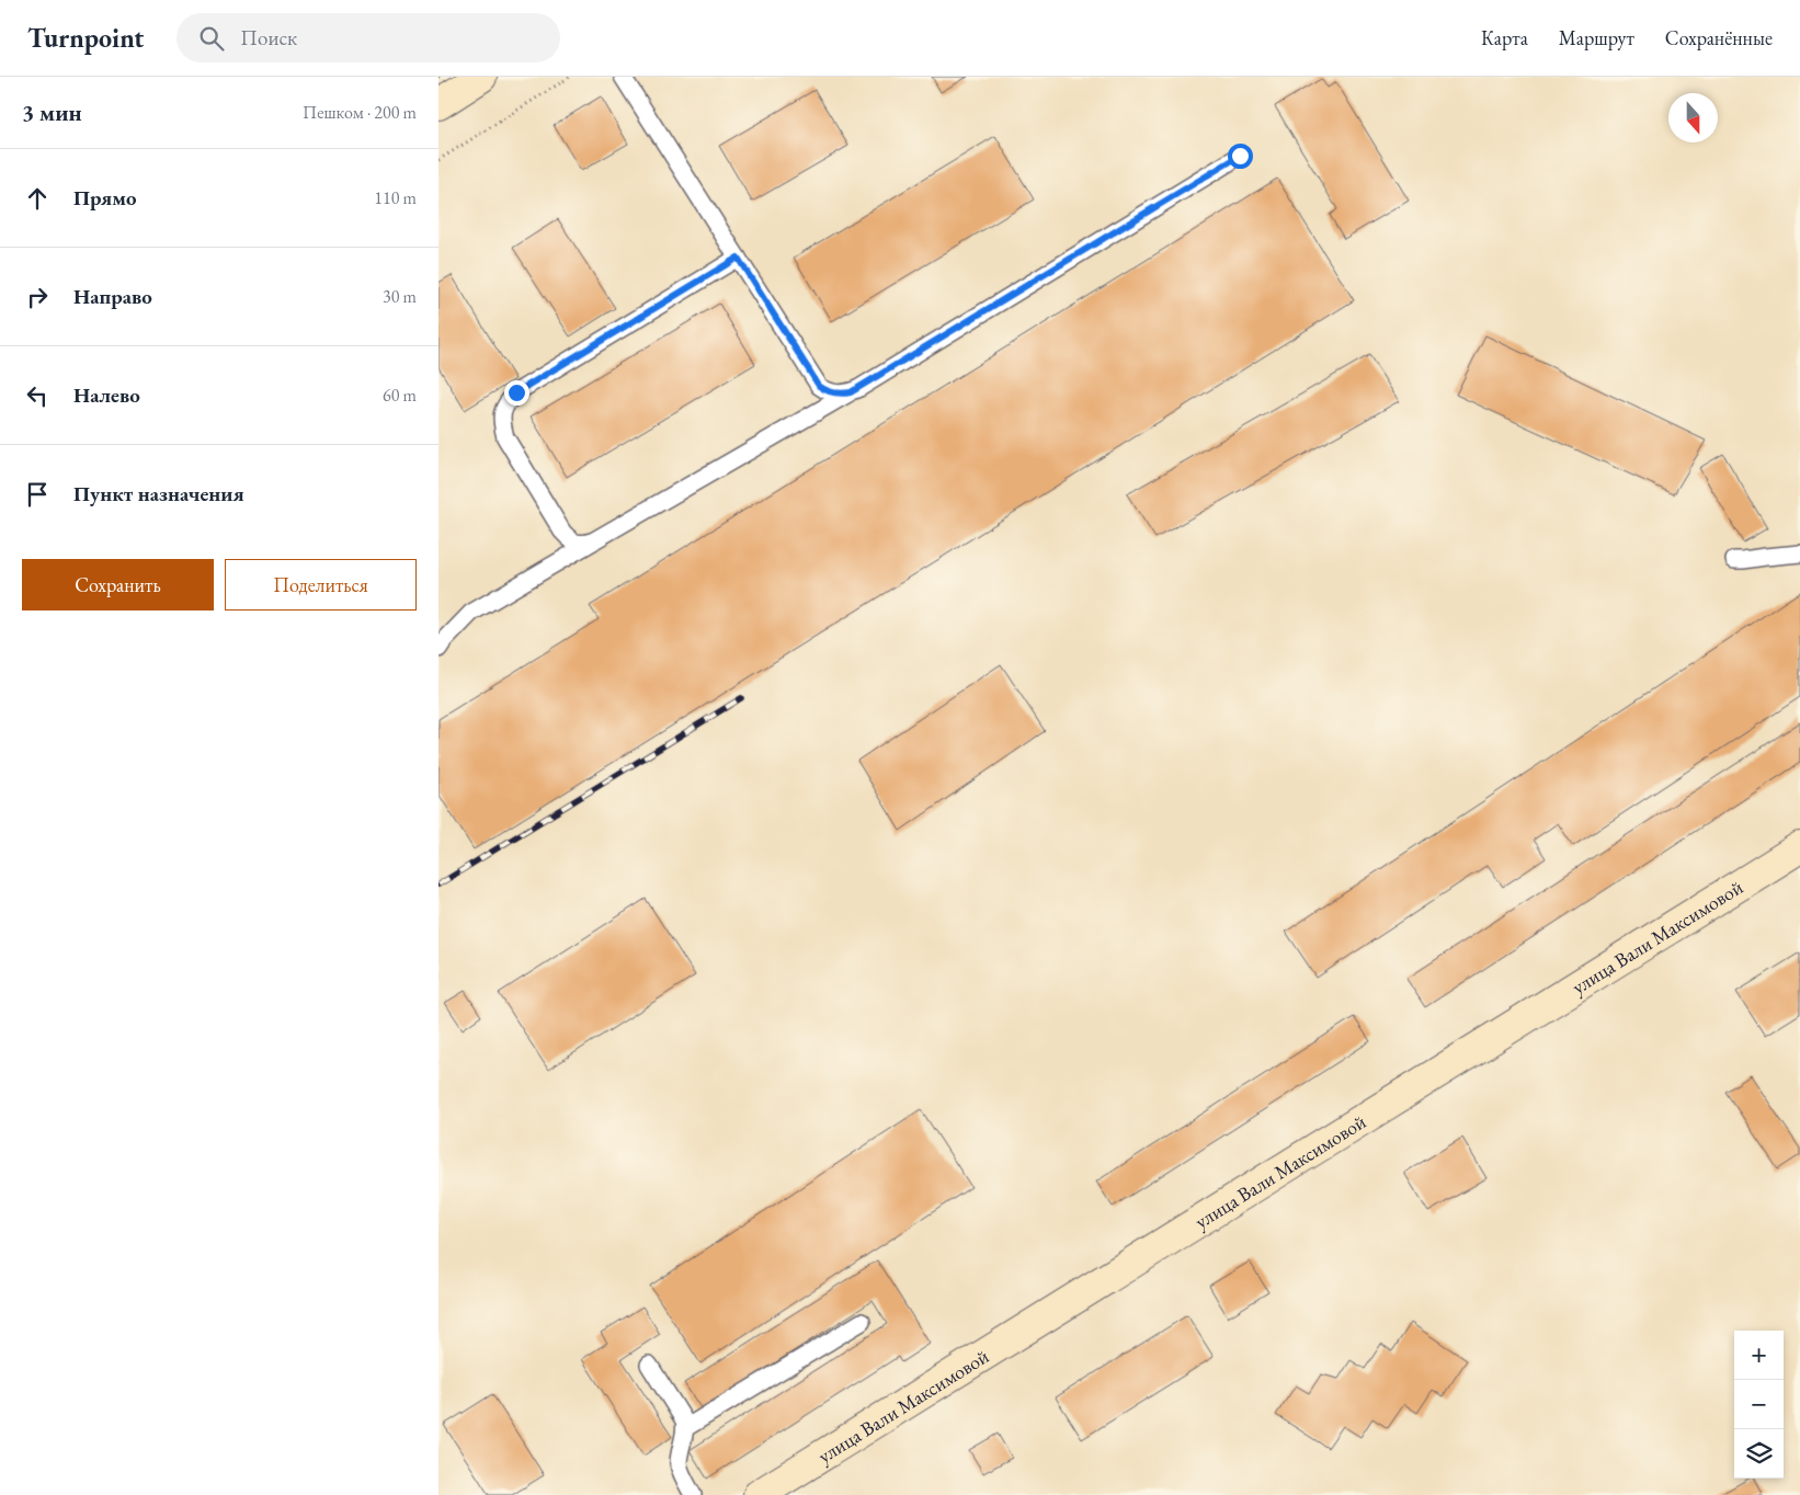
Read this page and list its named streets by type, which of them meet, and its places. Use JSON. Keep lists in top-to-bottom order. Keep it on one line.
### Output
{"streets":{"street":["улица Вали Максимовой"]},"north":"bottom","page":{"header":"Turnpoint","search":"Поиск","nav":["Карта","Маршрут","Сохранённые"],"heading":["3 мин","Пешком · 200 m"],"list":[["Прямо","110 m"],["Направо","30 m"],["Налево","60 m"],"Пункт назначения"],"buttons":["Сохранить","Поделиться"],"map_buttons":["+","−"]}}
